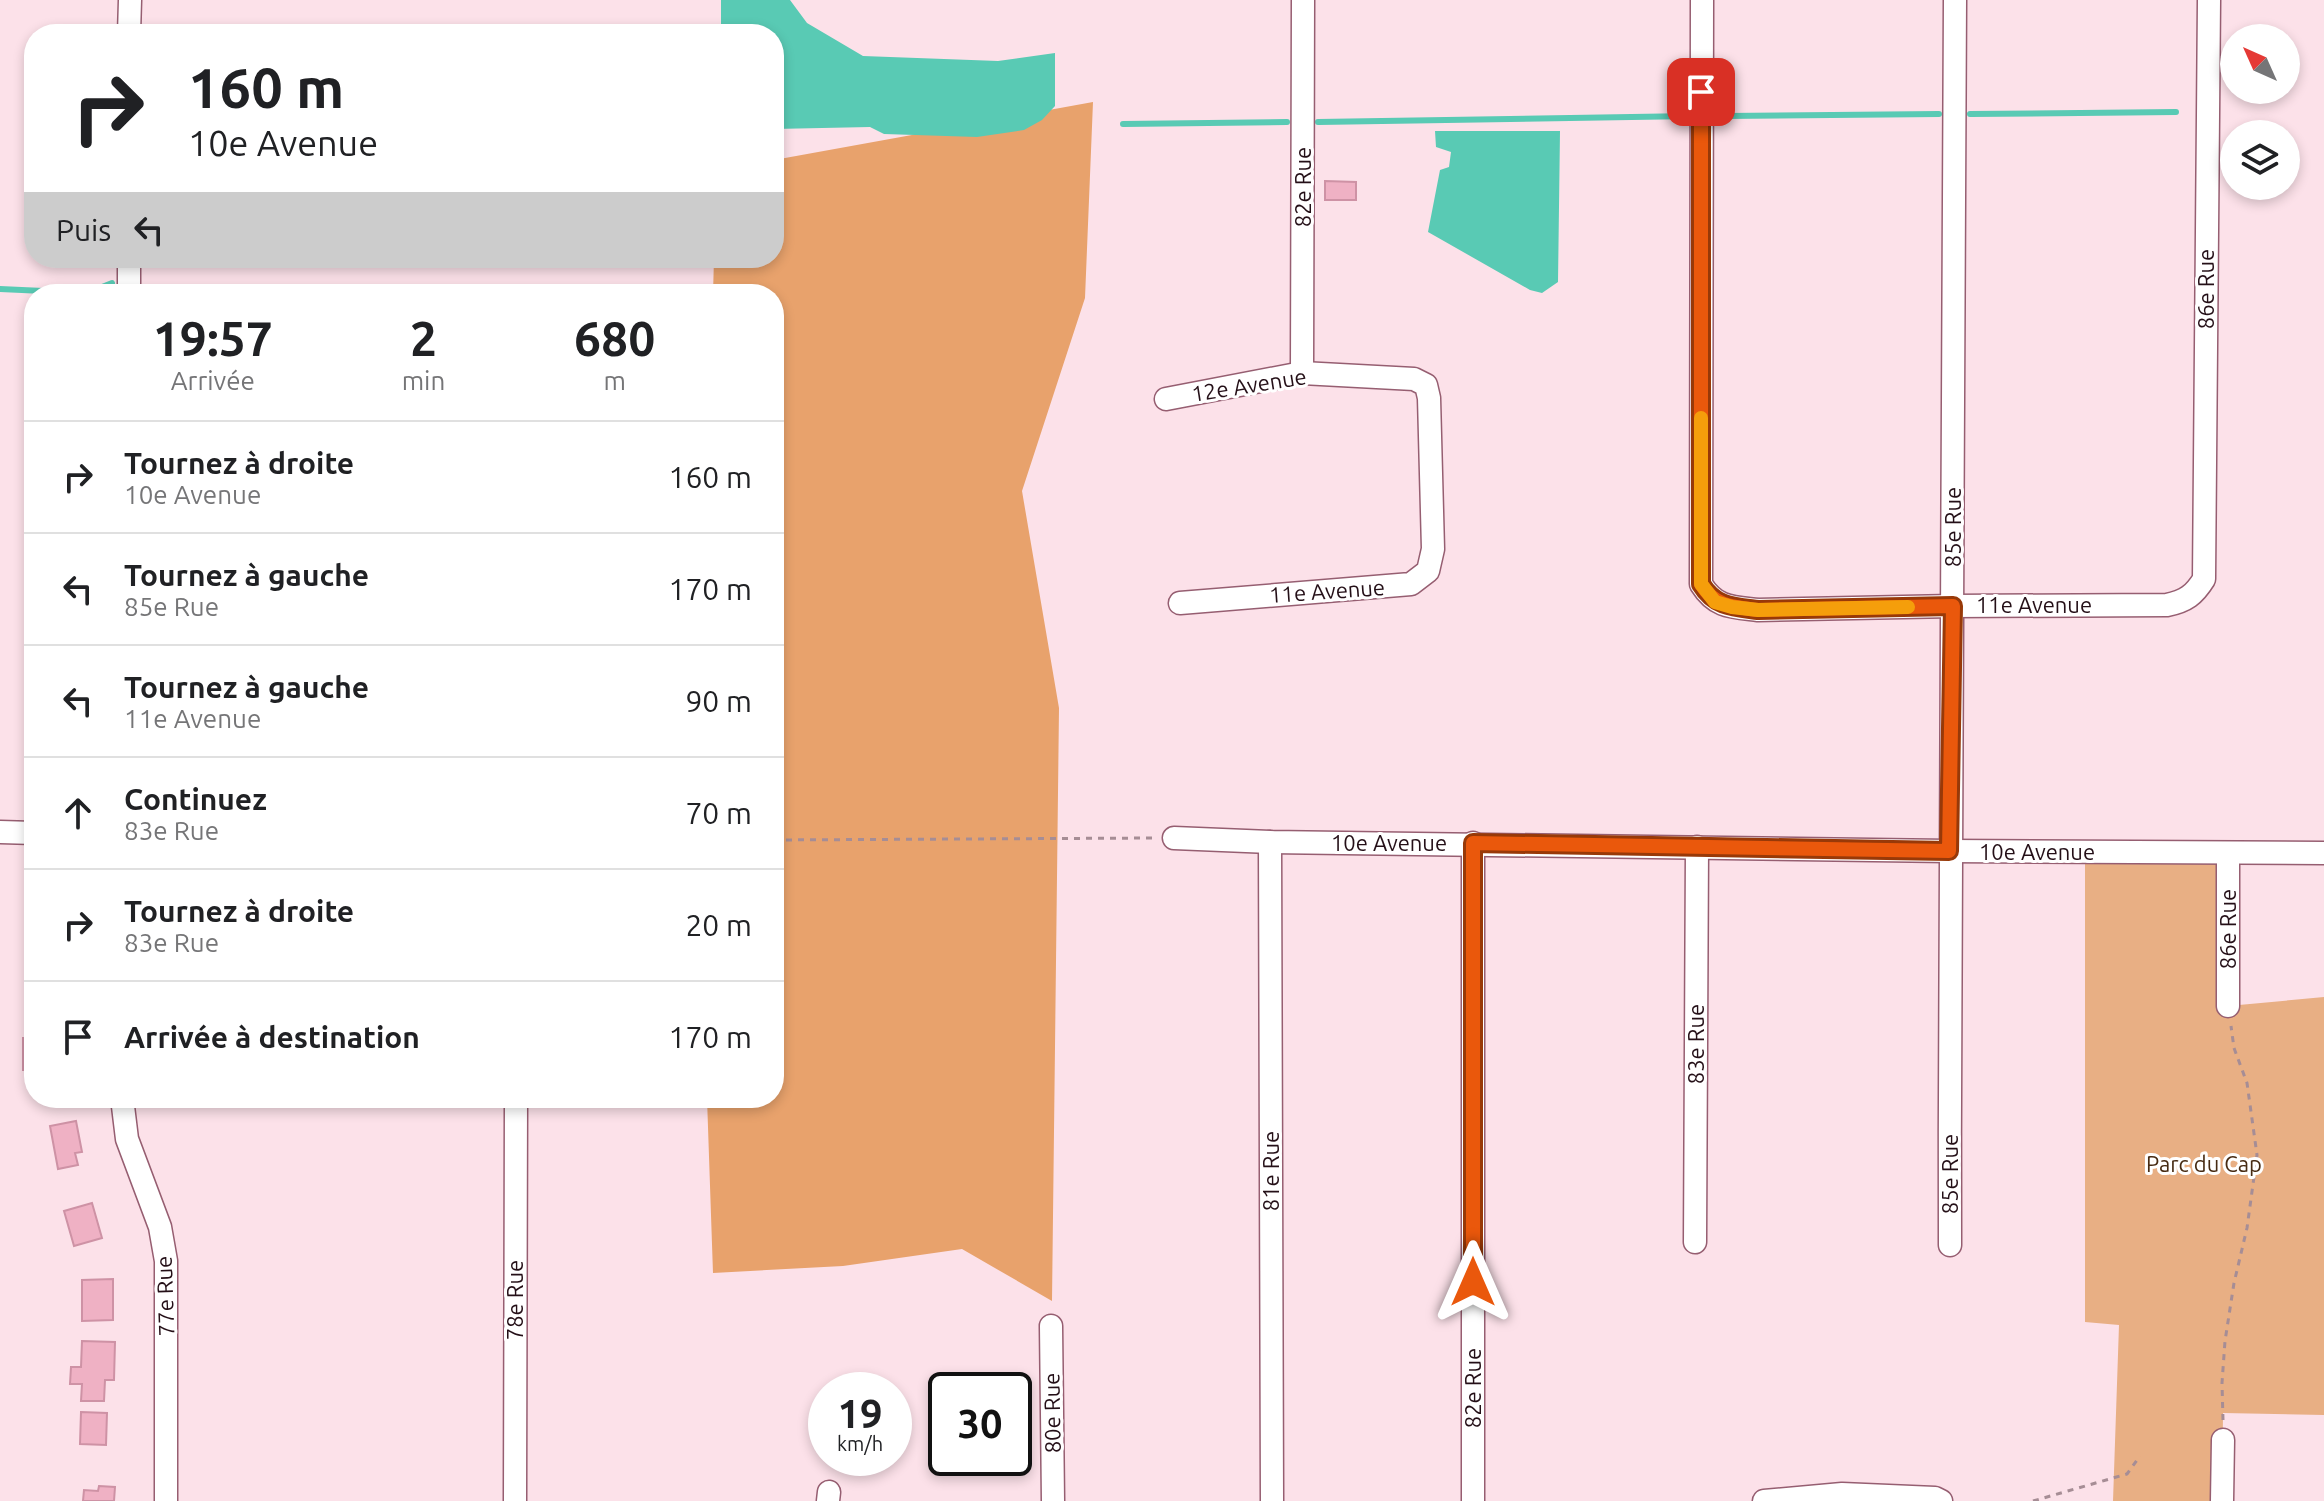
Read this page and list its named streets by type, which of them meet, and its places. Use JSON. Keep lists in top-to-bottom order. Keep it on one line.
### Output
{"streets":{"street":["82e Rue","86e Rue","12e Avenue","85e Rue","11e Avenue","10e Avenue","83e Rue","81e Rue","77e Rue","78e Rue","80e Rue"]},"crossings":[["82e Rue","12e Avenue"],["82e Rue","10e Avenue"],["86e Rue","11e Avenue"],["86e Rue","10e Avenue"],["12e Avenue","11e Avenue"],["85e Rue","11e Avenue"],["85e Rue","10e Avenue"],["10e Avenue","83e Rue"],["10e Avenue","81e Rue"]],"parks":["Parc du Cap"],"north":"top left","page":{"turn":["160 m","10e Avenue"],"then":"Puis","eta":["19:57","Arrivée","2","min","680","m"],"list":[{"name":"Tournez à droite","note":"10e Avenue","value":"160 m"},{"name":"Tournez à gauche","note":"85e Rue","value":"170 m"},{"name":"Tournez à gauche","note":"11e Avenue","value":"90 m"},{"name":"Continuez","note":"83e Rue","value":"70 m"},{"name":"Tournez à droite","note":"83e Rue","value":"20 m"},{"name":"Arrivée à destination","value":"170 m"}],"speed":"19 km/h","limit":"30"}}
